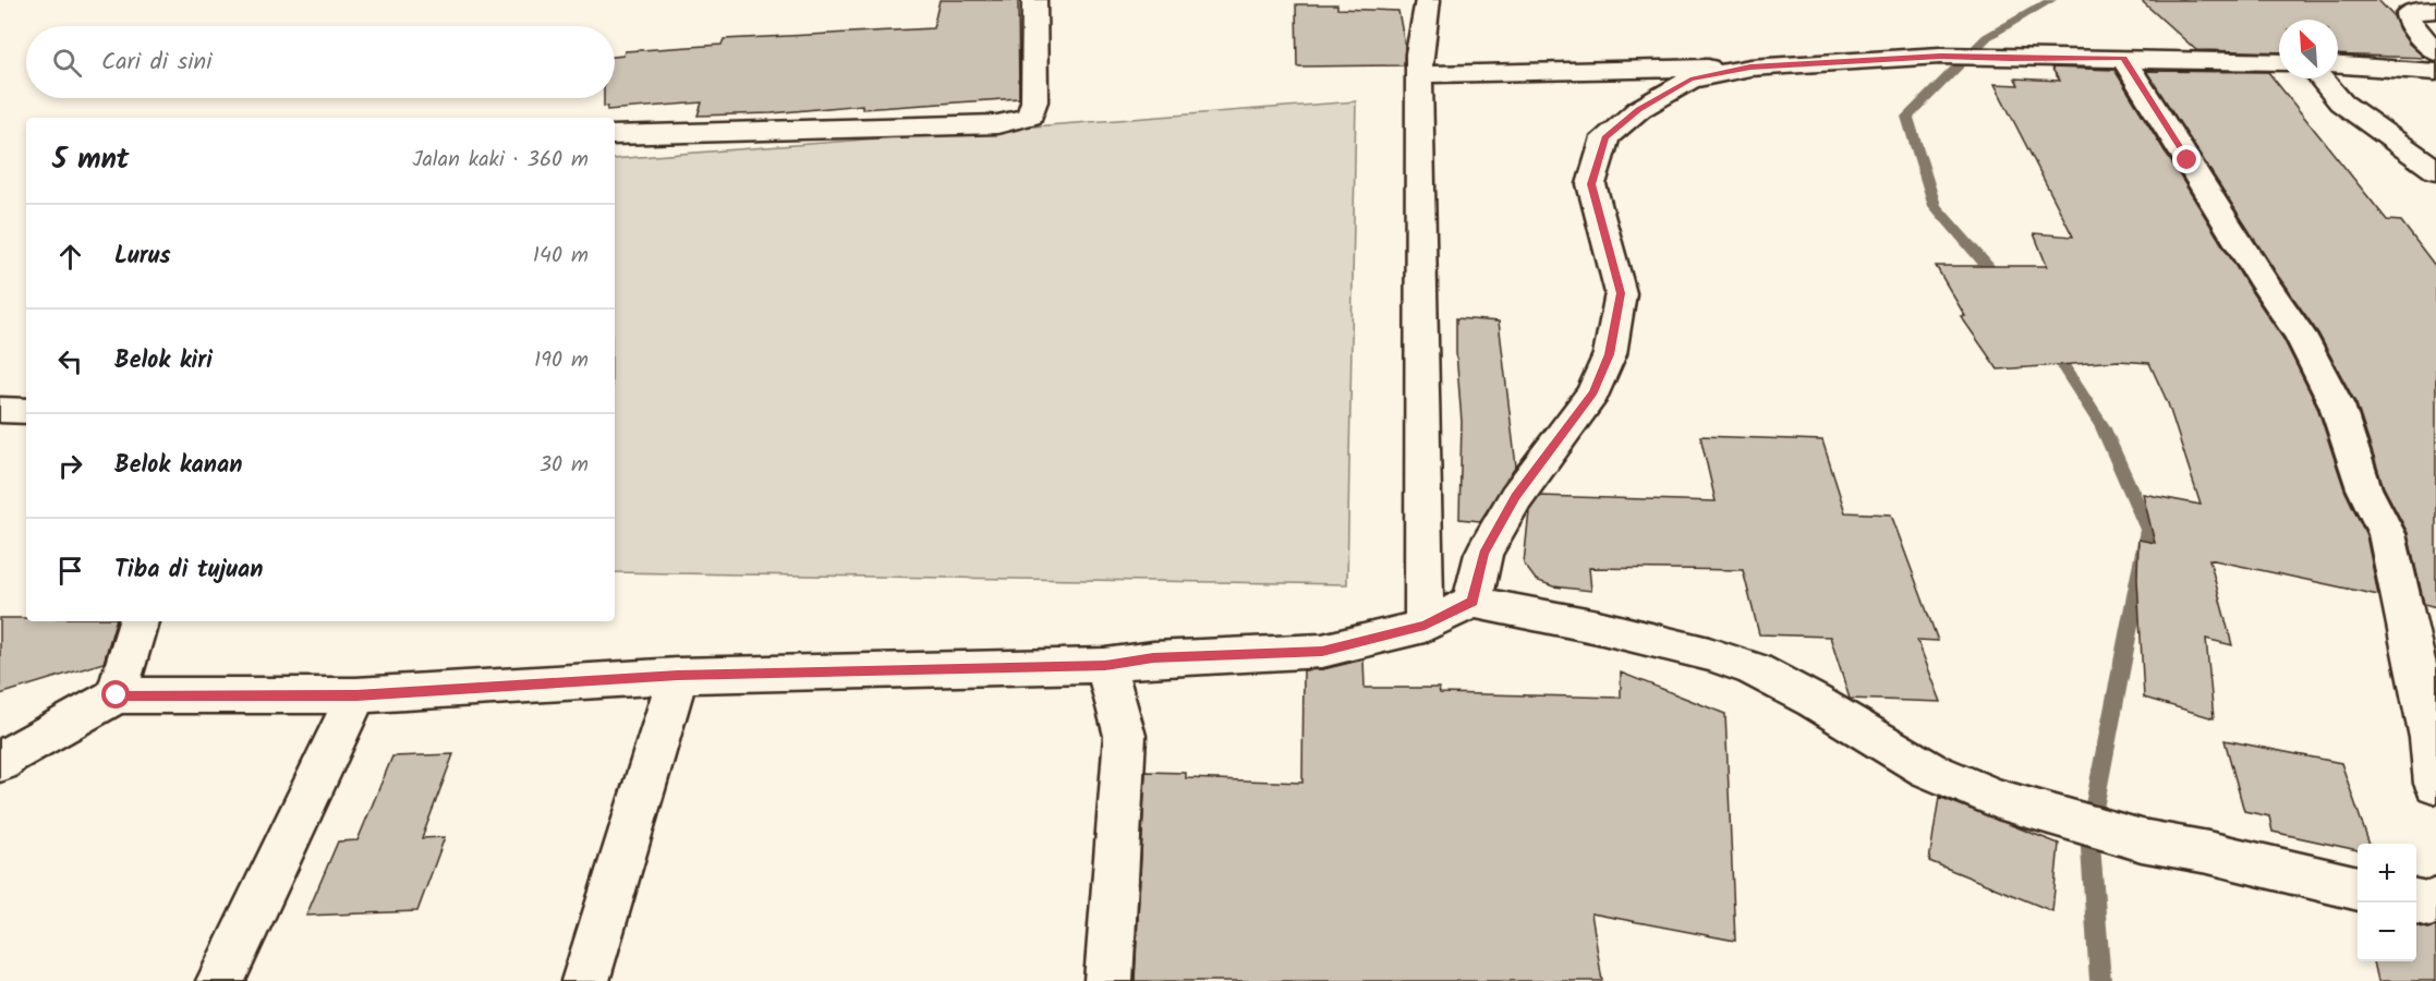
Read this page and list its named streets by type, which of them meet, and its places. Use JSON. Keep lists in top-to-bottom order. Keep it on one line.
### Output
{"north":"top left","page":{"search":"Cari di sini","heading":["5 mnt","Jalan kaki · 360 m"],"list":[["Lurus","140 m"],["Belok kiri","190 m"],["Belok kanan","30 m"],"Tiba di tujuan"],"map_buttons":["+","−"]}}
